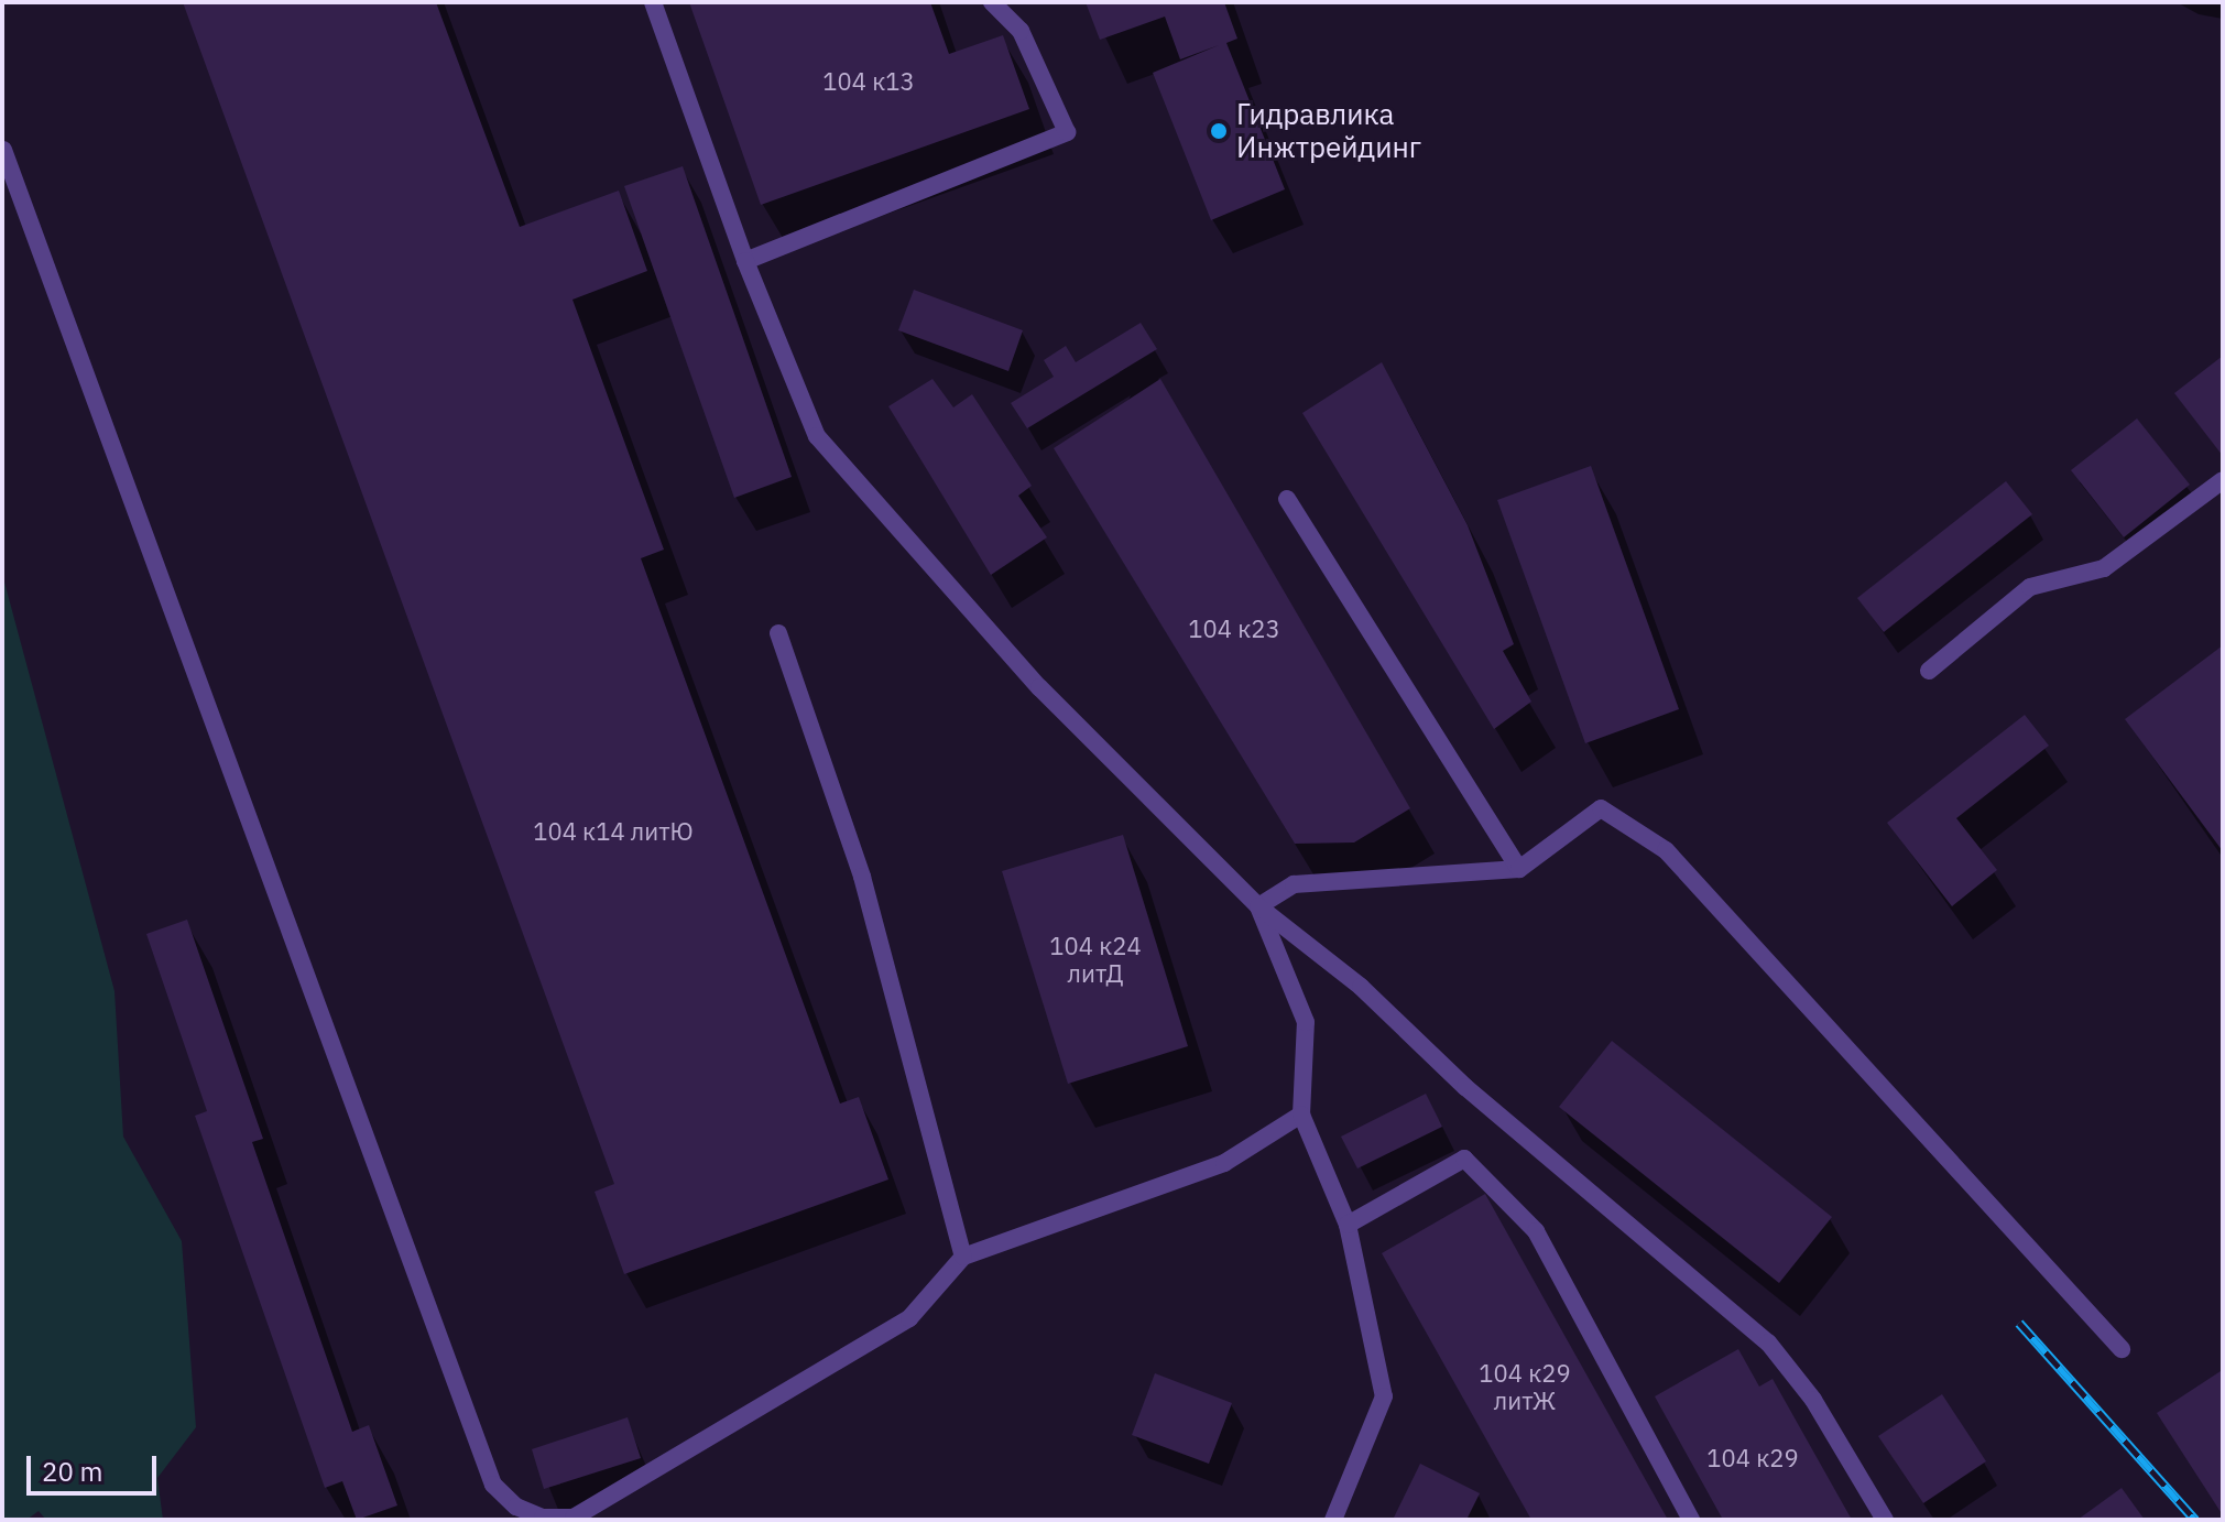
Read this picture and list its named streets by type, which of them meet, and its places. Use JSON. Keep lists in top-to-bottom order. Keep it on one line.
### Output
{"places":["Гидравлика Инжтрейдинг"],"house_numbers":["104 к13","104 к23","104 к14 литЮ","104 к24 литД","104 к29 литЖ","104 к29"],"scale_bar":"20 m"}
